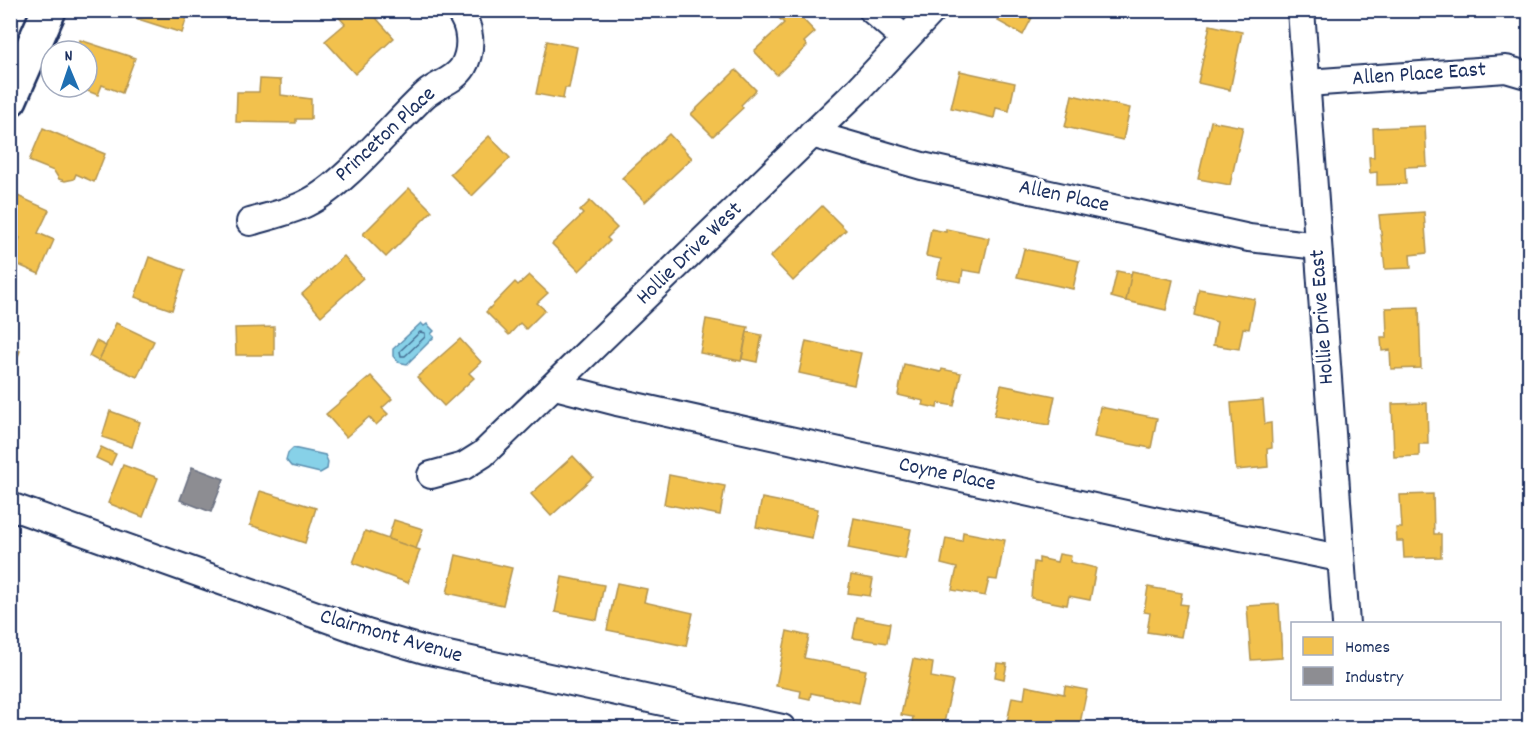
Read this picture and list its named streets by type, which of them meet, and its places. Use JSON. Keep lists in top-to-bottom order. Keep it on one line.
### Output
{"streets":{"street":["Allen Place East","Princeton Place","Allen Place","Hollie Drive West","Hollie Drive East","Coyne Place","Clairmont Avenue"]},"crossings":[["Allen Place East","Hollie Drive East"],["Allen Place","Hollie Drive West"],["Allen Place","Hollie Drive East"],["Hollie Drive West","Coyne Place"],["Hollie Drive East","Coyne Place"]],"legend":["Homes","Industry"],"north":"top"}
